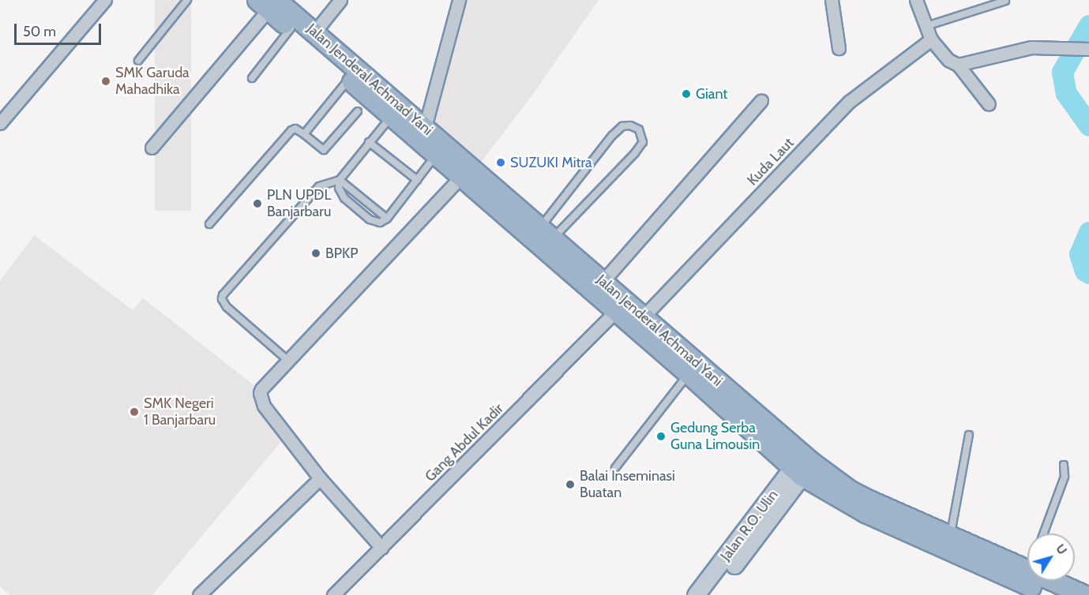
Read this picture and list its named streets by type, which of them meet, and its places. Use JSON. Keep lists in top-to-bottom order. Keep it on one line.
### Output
{"streets":{"highway":["Jalan Jenderal Achmad Yani"],"main road":["Jalan R.O. Ulin"],"street":["Kuda Laut","Gang Abdul Kadir"]},"crossings":[["Jalan Jenderal Achmad Yani","Kuda Laut"],["Jalan Jenderal Achmad Yani","Gang Abdul Kadir"],["Jalan Jenderal Achmad Yani","Jalan R.O. Ulin"]],"places":["SMK Garuda Mahadhika","Giant","SUZUKI Mitra","PLN UPDL Banjarbaru","BPKP","SMK Negeri 1 Banjarbaru","Gedung Serba Guna Limousin","Balai Inseminasi Buatan"],"scale_bar":"50 m","north":"top right"}
